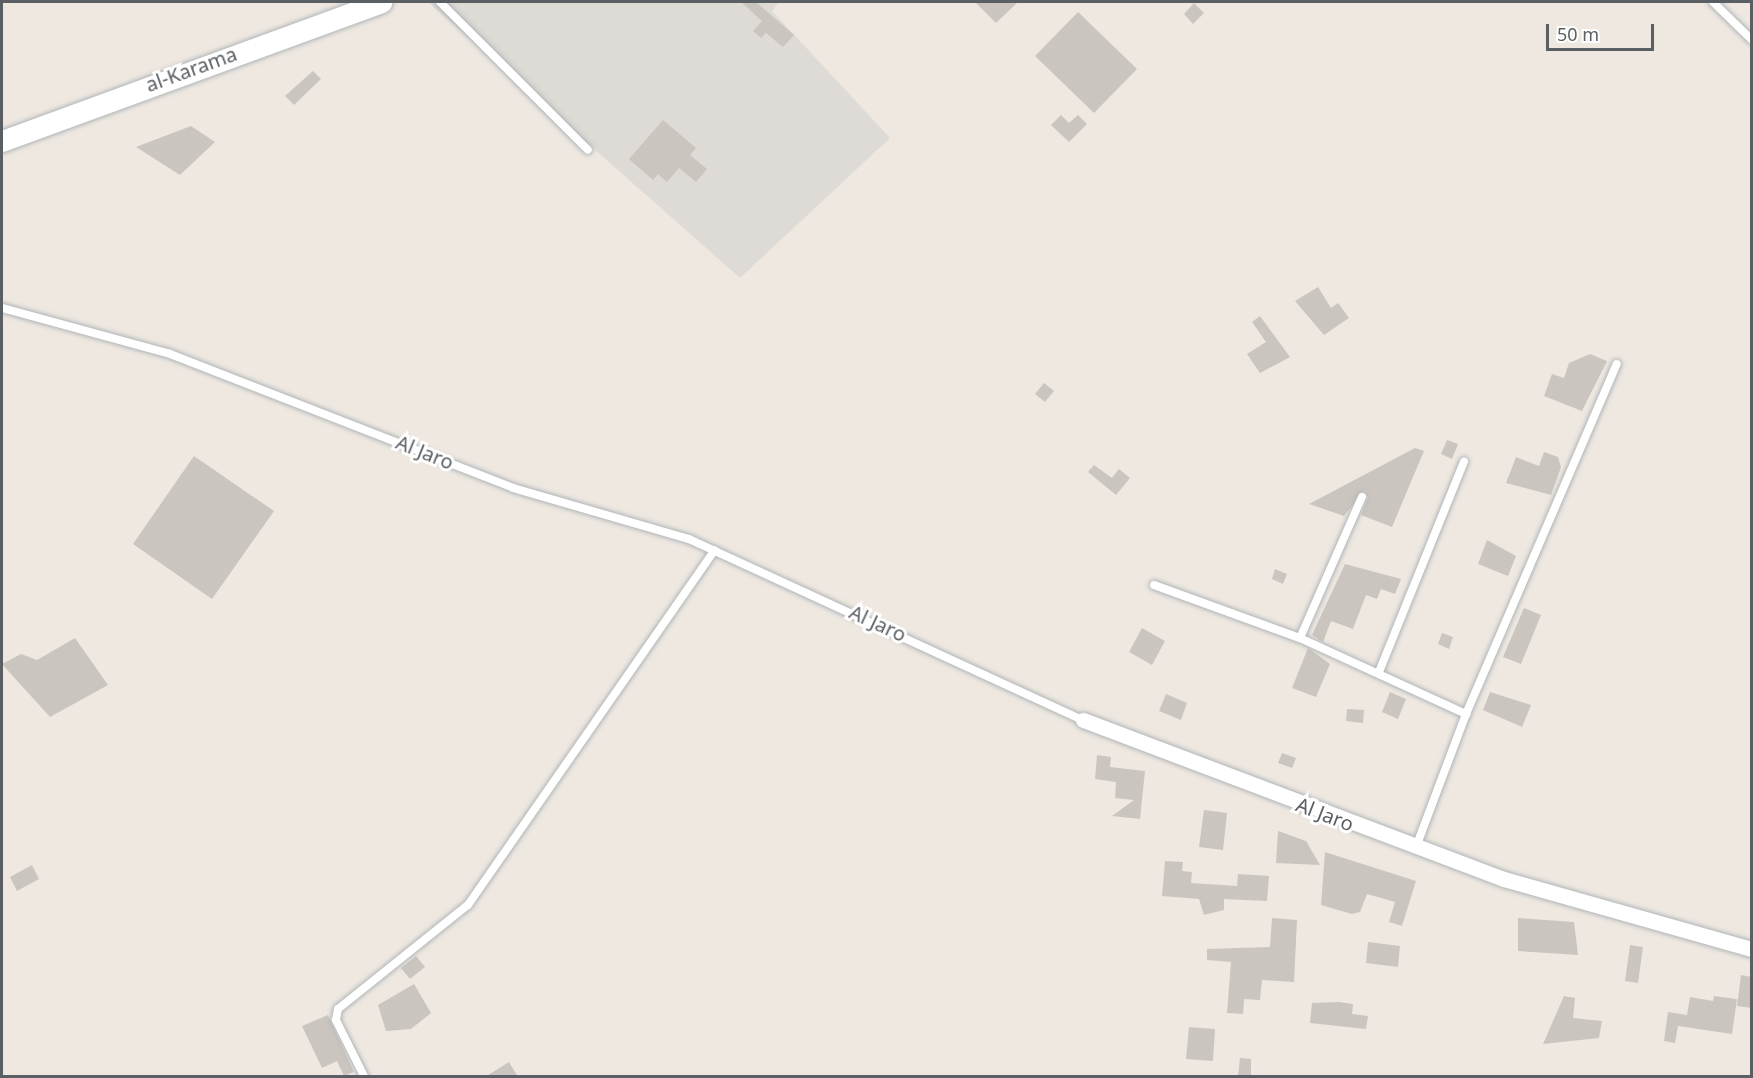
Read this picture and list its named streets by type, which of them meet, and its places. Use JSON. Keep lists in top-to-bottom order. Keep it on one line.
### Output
{"streets":{"main road":["al-Karama"],"street":["Al Jaro"]},"scale_bar":"50 m"}
